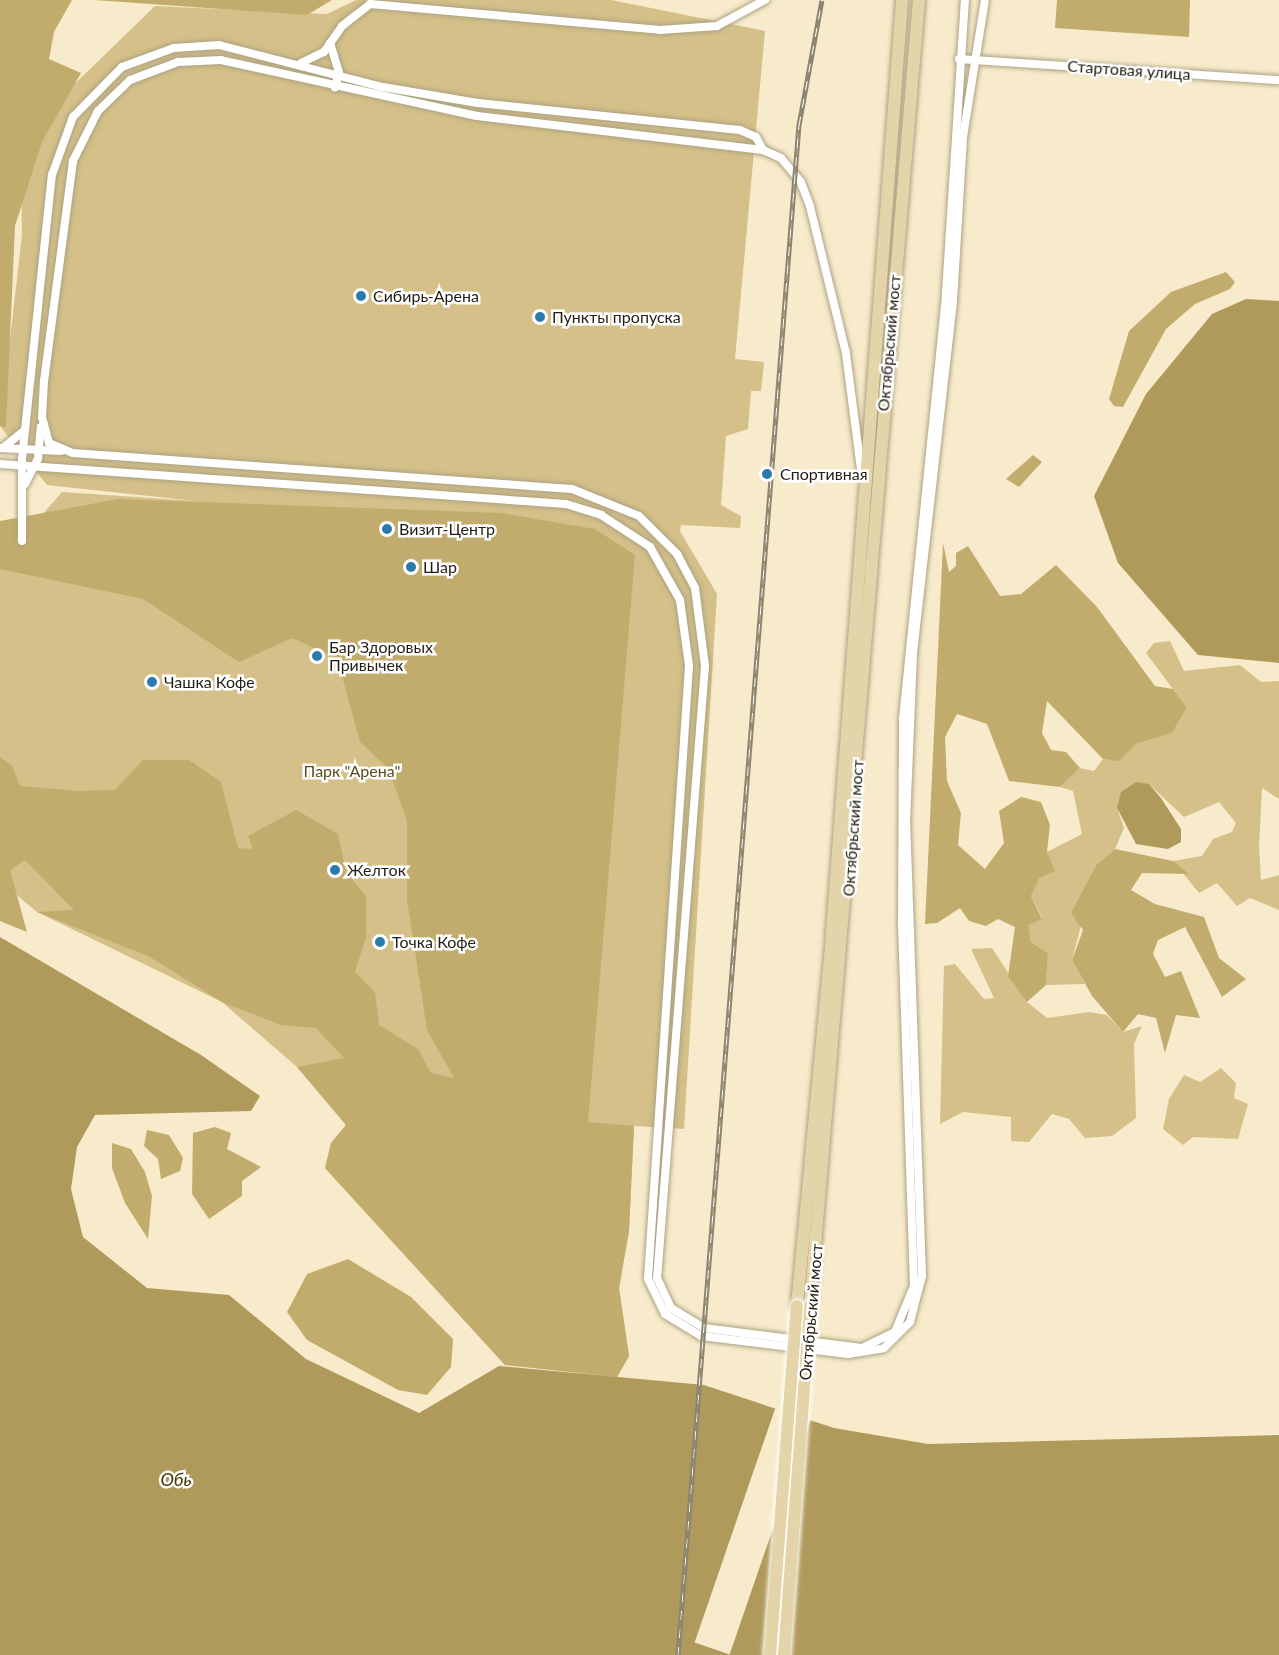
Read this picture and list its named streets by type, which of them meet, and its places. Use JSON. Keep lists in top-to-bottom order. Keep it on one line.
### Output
{"streets":{"main road":["Октябрьский мост"],"street":["Стартовая улица"]},"water":["Обь"],"parks":["Парк \"Арена\""],"places":["Сибирь-Арена","Пункты пропуска","Спортивная","Визит-Центр","Шар","Бар Здоровых Привычек","Чашка Кофе","Желток","Точка Кофе"]}
